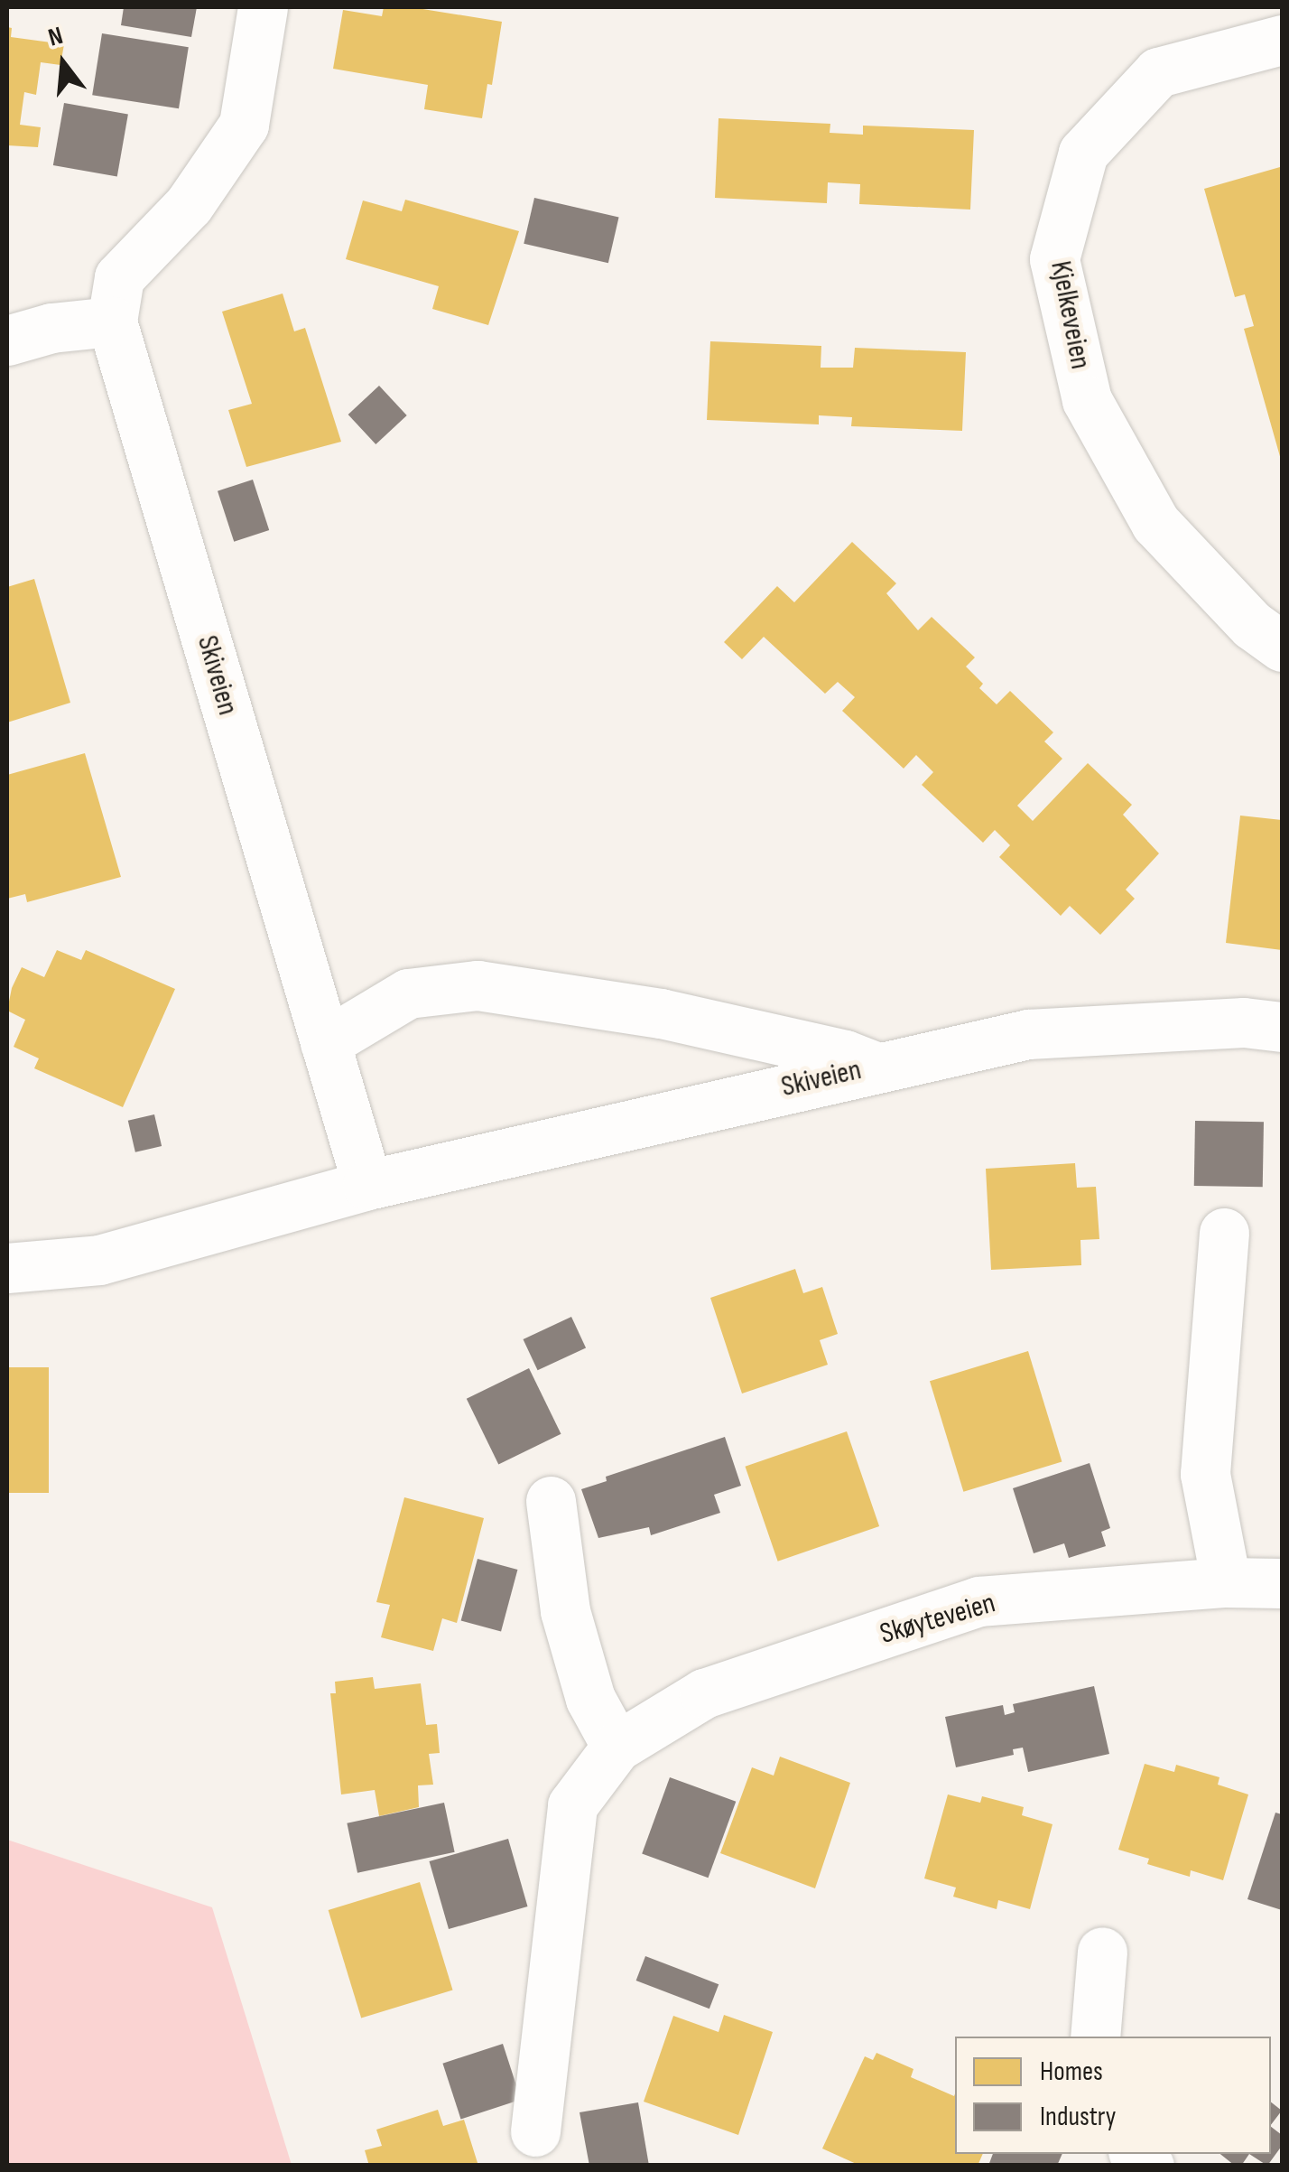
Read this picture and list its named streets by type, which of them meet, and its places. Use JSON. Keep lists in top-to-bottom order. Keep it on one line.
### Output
{"streets":{"street":["Kjelkeveien","Skiveien","Skøyteveien"]},"legend":["Homes","Industry"],"north":"top"}
